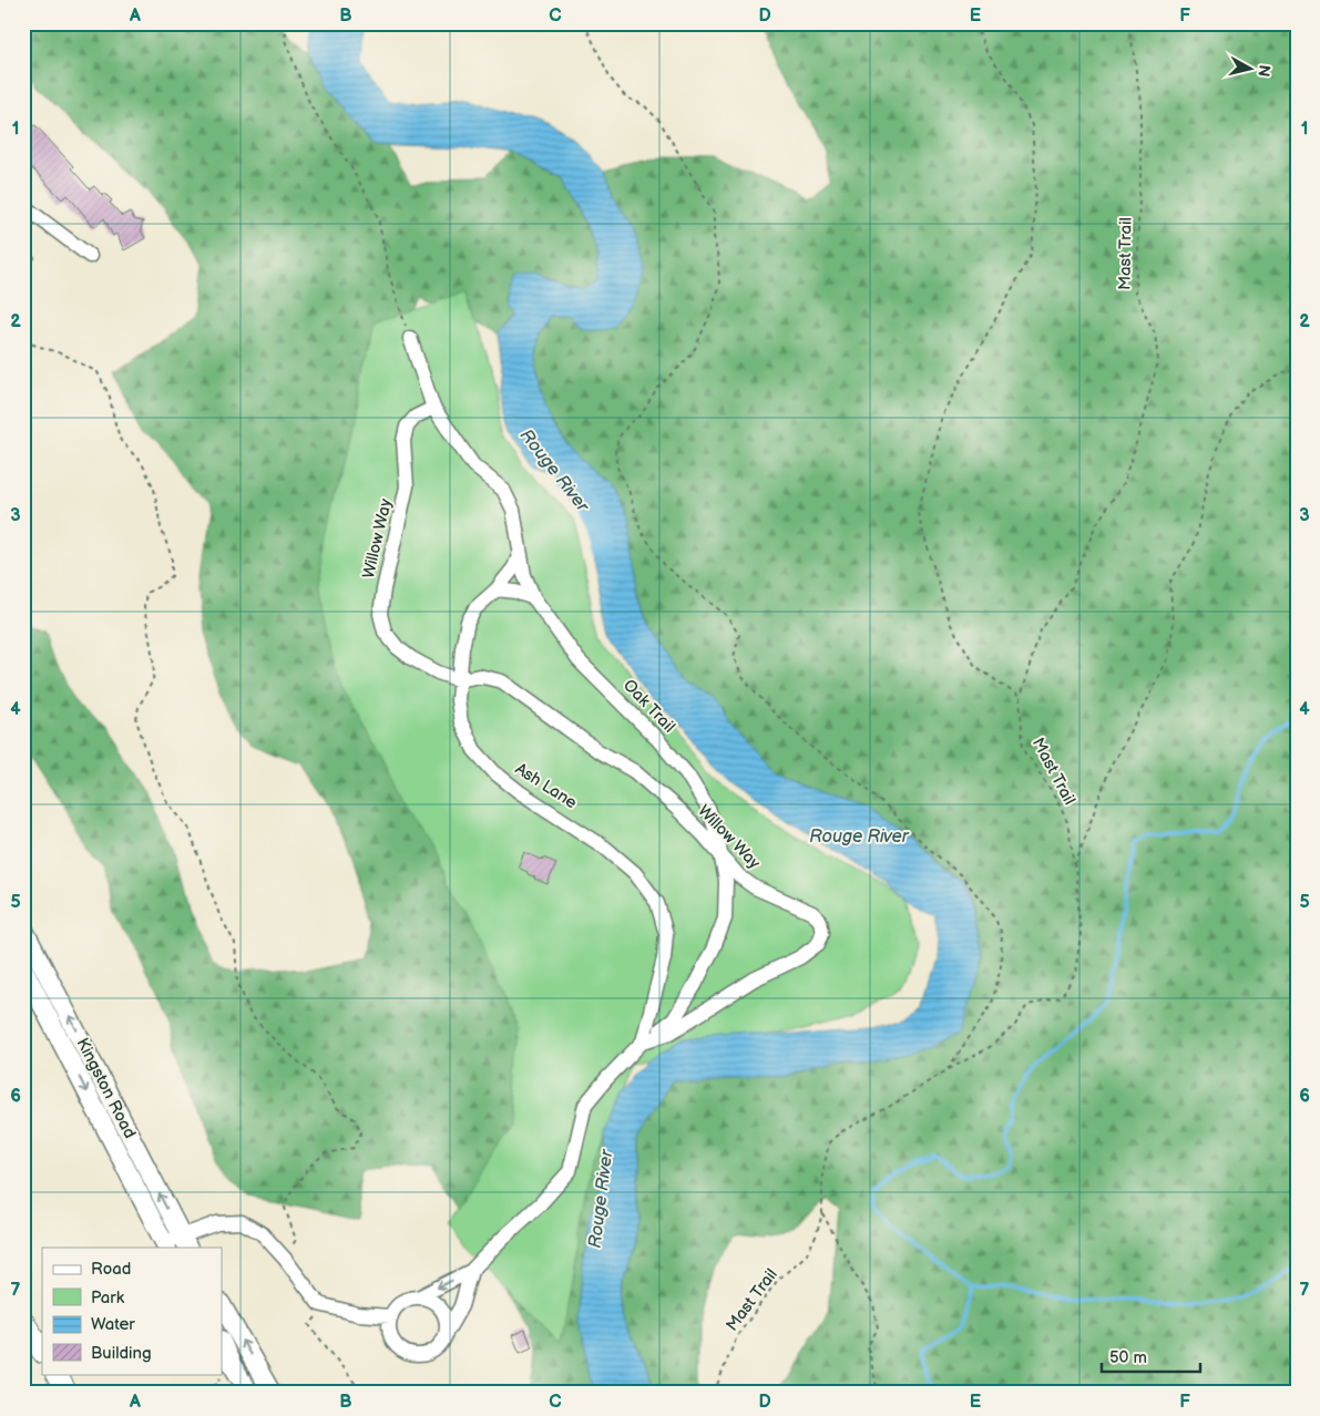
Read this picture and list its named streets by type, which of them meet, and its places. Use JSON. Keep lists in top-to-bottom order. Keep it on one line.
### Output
{"streets":{"main road":["Kingston Road"],"street":["Willow Way","Oak Trail","Ash Lane"],"path":["Mast Trail"]},"crossings":[["Willow Way","Oak Trail"],["Willow Way","Ash Lane"],["Oak Trail","Ash Lane"]],"water":["Rouge River"],"legend":["Road","Park","Water","Building"],"scale_bar":"50 m","north":"right","grid":{"columns":["A","B","C","D","E","F"],"rows":["1","2","3","4","5","6","7"]}}
